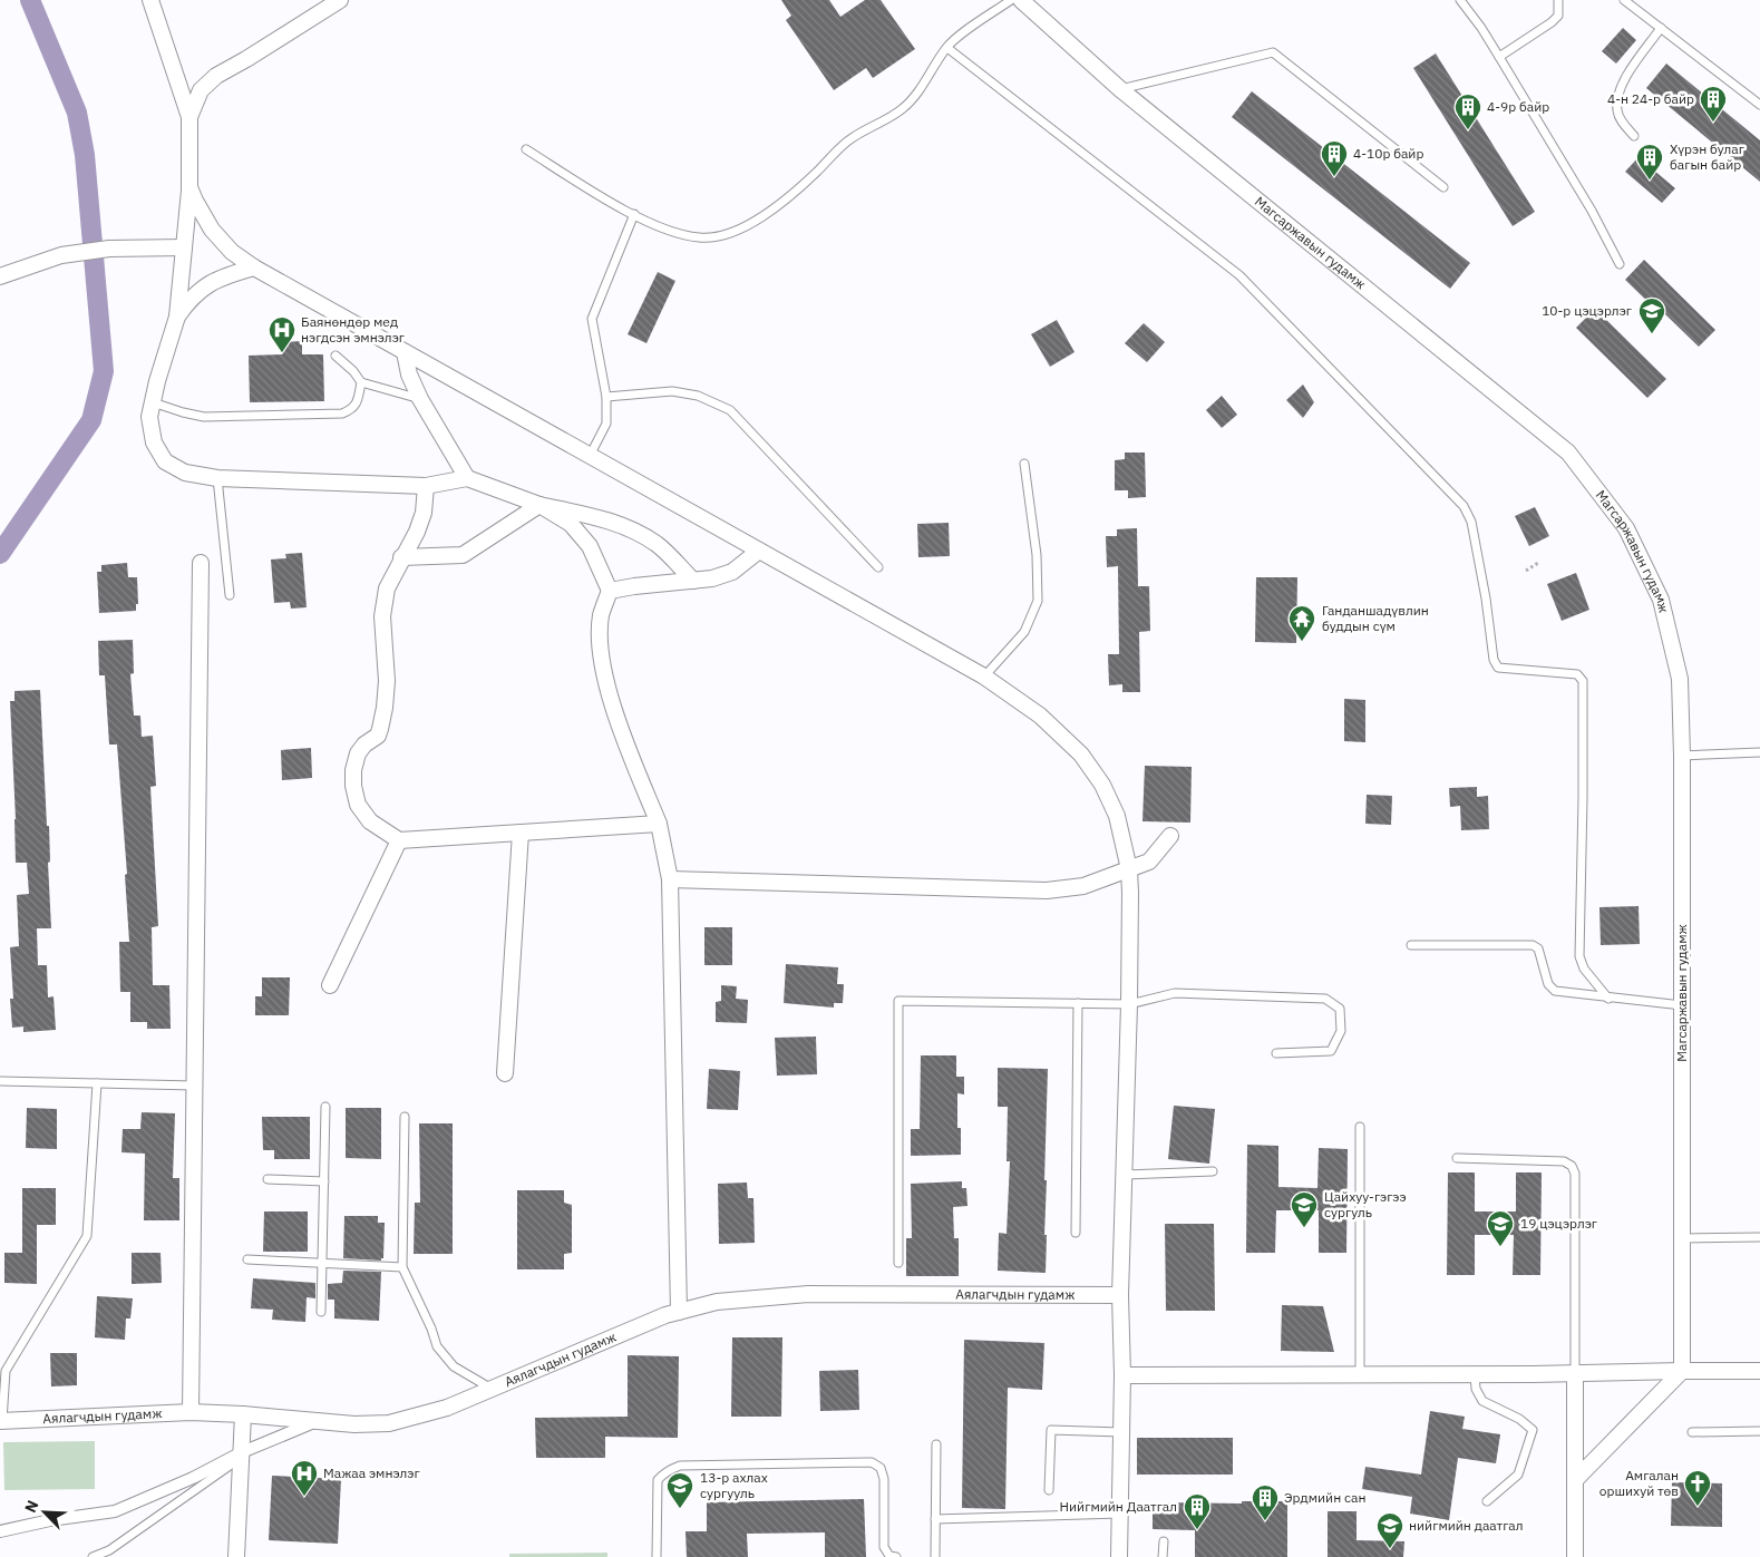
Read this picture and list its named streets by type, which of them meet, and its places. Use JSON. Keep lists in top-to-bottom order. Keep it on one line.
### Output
{"streets":{"street":["Магсаржавын гудамж","Аялагчдын гудамж"]},"places":{"building":["4-н 24-р байр","4-9р байр","4-10р байр","Хүрэн булаг багын байр","Эрдмийн сан","Нийгмийн Даатгал"],"school or university":["10-р цэцэрлэг","Цайхуу-гэгээ сургуль","19 цэцэрлэг","13-р ахлах сургууль","нийгмийн даатгал"],"hospital":["Баянөндөр мед нэгдсэн эмнэлэг","Maжаа эмнэлэг"],"temple":["Ганданшадүвлин буддын сүм"],"church":["Амгалан оршихуй төв"]},"north":"top left"}
